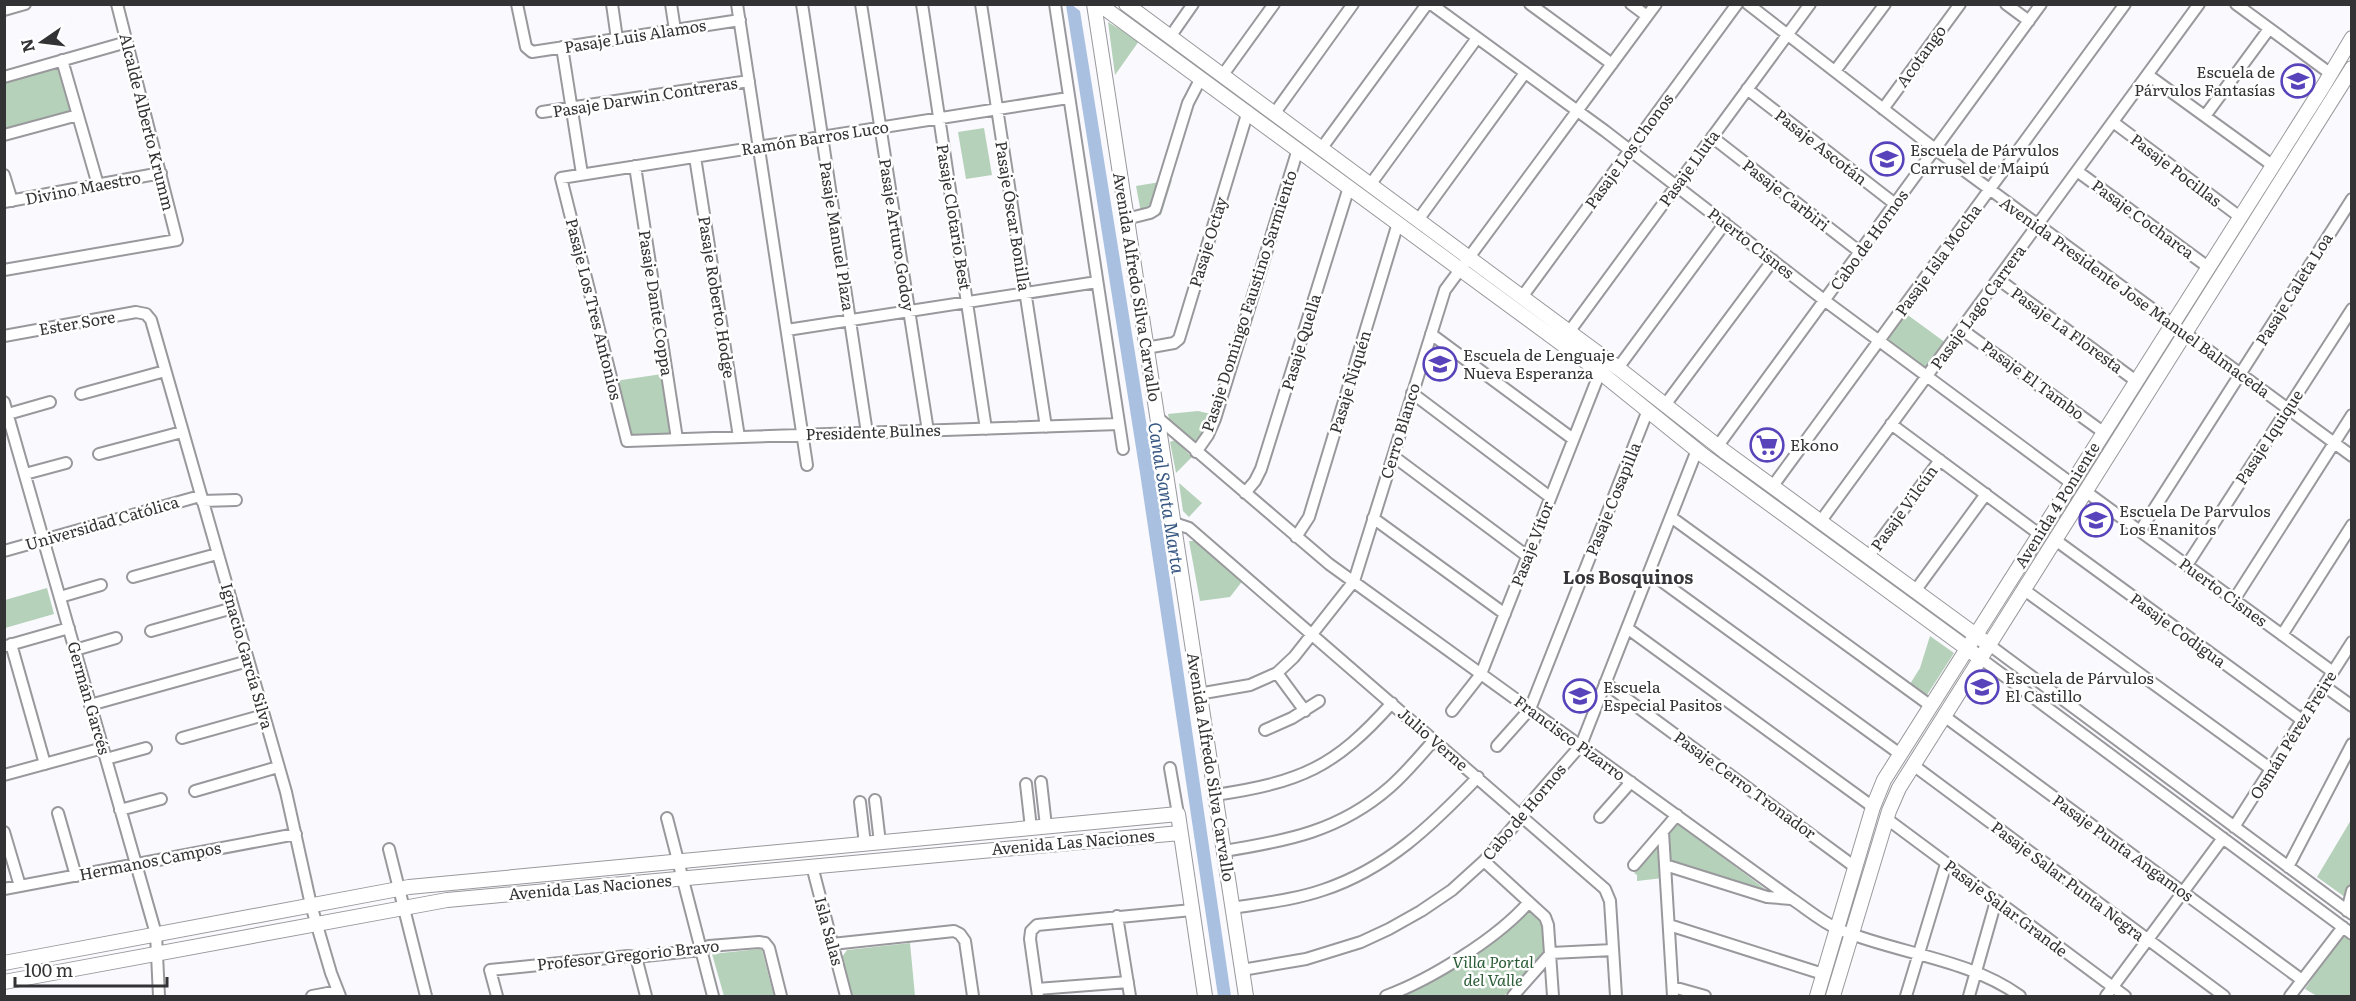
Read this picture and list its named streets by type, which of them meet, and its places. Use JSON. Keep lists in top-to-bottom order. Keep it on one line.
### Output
{"streets":{"street":["Pasaje Luis Alamos","Acotango","Pasaje Darwin Contreras","Alcalde Alberto Krumm","Ramón Barros Luco","Pasaje Ascotán","Pasaje Los Chonos","Pasaje Lluta","Pasaje Pocillas","Divino Maestro","Pasaje Carbiri","Pasaje Óscar Bonilla","Pasaje Clotario Best","Pasaje Cocharca","Pasaje Arturo Godoy","Pasaje Manuel Plaza","Cabo de Hornos","Pasaje Octay","Puerto Cisnes","Pasaje Isla Mocha","Avenida Alfredo Silva Carvallo","Pasaje Caleta Loa","Pasaje Roberto Hodge","Avenida Presidente Jose Manuel Balmaceda","Pasaje Domingo Faustino Sarmiento","Pasaje Dante Coppa","Pasaje Lago Carrera","Pasaje Los Tres Antonios","Ester Sore","Pasaje La Floresta","Pasaje Quella","Pasaje El Tambo","Pasaje Ñiquén","Cerro Blanco","Presidente Bulnes","Pasaje Iquique","Pasaje Cosapilla","Avenida 4 Poniente","Pasaje Vilcún","Universidad Católica","Pasaje Vítor","Pasaje Codigua","Ignacio García Silva","Germán Garcés","Osmán Pérez Freire","Francisco Pizarro","Julio Verne","Pasaje Cerro Tronador","Avenida Las Naciones","Pasaje Punta Angamos","Hermanos Campos","Pasaje Salar Punta Negra","Pasaje Salar Grande","Isla Salas","Profesor Gregorio Bravo"]},"crossings":[["Acotango","Avenida Presidente Jose Manuel Balmaceda"],["Alcalde Alberto Krumm","Divino Maestro"],["Ramón Barros Luco","Pasaje Óscar Bonilla"],["Ramón Barros Luco","Pasaje Clotario Best"],["Ramón Barros Luco","Pasaje Arturo Godoy"],["Ramón Barros Luco","Pasaje Manuel Plaza"],["Ramón Barros Luco","Pasaje Roberto Hodge"],["Ramón Barros Luco","Pasaje Dante Coppa"],["Ramón Barros Luco","Pasaje Los Tres Antonios"],["Pasaje Ascotán","Pasaje Lluta"],["Pasaje Ascotán","Cabo de Hornos"],["Pasaje Los Chonos","Puerto Cisnes"],["Pasaje Lluta","Pasaje Carbiri"],["Pasaje Lluta","Puerto Cisnes"],["Pasaje Lluta","Avenida Presidente Jose Manuel Balmaceda"],["Pasaje Pocillas","Pasaje Lago Carrera"],["Pasaje Pocillas","Avenida 4 Poniente"],["Pasaje Carbiri","Cabo de Hornos"],["Pasaje Óscar Bonilla","Presidente Bulnes"],["Pasaje Clotario Best","Presidente Bulnes"],["Pasaje Cocharca","Pasaje Lago Carrera"],["Pasaje Cocharca","Avenida 4 Poniente"],["Pasaje Arturo Godoy","Presidente Bulnes"],["Pasaje Manuel Plaza","Presidente Bulnes"],["Cabo de Hornos","Puerto Cisnes"],["Cabo de Hornos","Avenida Alfredo Silva Carvallo"],["Cabo de Hornos","Avenida Presidente Jose Manuel Balmaceda"],["Cabo de Hornos","Francisco Pizarro"],["Cabo de Hornos","Julio Verne"],["Cabo de Hornos","Pasaje Cerro Tronador"],["Pasaje Octay","Avenida Alfredo Silva Carvallo"],["Puerto Cisnes","Pasaje Isla Mocha"],["Puerto Cisnes","Pasaje Caleta Loa"],["Puerto Cisnes","Pasaje Lago Carrera"],["Puerto Cisnes","Cerro Blanco"],["Puerto Cisnes","Pasaje Iquique"],["Puerto Cisnes","Avenida 4 Poniente"],["Puerto Cisnes","Osmán Pérez Freire"],["Pasaje Isla Mocha","Avenida Presidente Jose Manuel Balmaceda"],["Avenida Alfredo Silva Carvallo","Cerro Blanco"],["Avenida Alfredo Silva Carvallo","Francisco Pizarro"],["Avenida Alfredo Silva Carvallo","Julio Verne"],["Pasaje Caleta Loa","Avenida Presidente Jose Manuel Balmaceda"],["Pasaje Roberto Hodge","Presidente Bulnes"],["Avenida Presidente Jose Manuel Balmaceda","Pasaje Lago Carrera"],["Avenida Presidente Jose Manuel Balmaceda","Pasaje Iquique"],["Avenida Presidente Jose Manuel Balmaceda","Avenida 4 Poniente"],["Pasaje Domingo Faustino Sarmiento","Francisco Pizarro"],["Pasaje Dante Coppa","Presidente Bulnes"],["Pasaje Lago Carrera","Pasaje La Floresta"],["Pasaje Lago Carrera","Pasaje El Tambo"],["Pasaje Los Tres Antonios","Presidente Bulnes"],["Ester Sore","Ignacio García Silva"],["Pasaje La Floresta","Avenida 4 Poniente"],["Pasaje Quella","Francisco Pizarro"],["Pasaje El Tambo","Avenida 4 Poniente"],["Pasaje Ñiquén","Francisco Pizarro"],["Cerro Blanco","Francisco Pizarro"],["Cerro Blanco","Julio Verne"],["Pasaje Cosapilla","Francisco Pizarro"],["Avenida 4 Poniente","Pasaje Codigua"],["Avenida 4 Poniente","Francisco Pizarro"],["Avenida 4 Poniente","Pasaje Cerro Tronador"],["Avenida 4 Poniente","Pasaje Punta Angamos"],["Avenida 4 Poniente","Pasaje Salar Punta Negra"],["Avenida 4 Poniente","Pasaje Salar Grande"],["Universidad Católica","Ignacio García Silva"],["Universidad Católica","Germán Garcés"],["Pasaje Vítor","Francisco Pizarro"],["Pasaje Codigua","Osmán Pérez Freire"],["Ignacio García Silva","Avenida Las Naciones"],["Ignacio García Silva","Hermanos Campos"],["Germán Garcés","Avenida Las Naciones"],["Germán Garcés","Hermanos Campos"],["Avenida Las Naciones","Isla Salas"]],"districts":["Los Bosquinos"],"water":["Canal Santa Marta"],"parks":["Villa Portal del Valle"],"places":{"school or university":["Escuela de Párvulos Fantasías","Escuela de Párvulos Carrusel de Maipú","Escuela de Lenguaje Nueva Esperanza","Escuela De Parvulos Los Enanitos","Escuela de Párvulos El Castillo","Escuela Especial Pasitos"],"supermarket":["Ekono"]},"scale_bar":"100 m","north":"left"}
